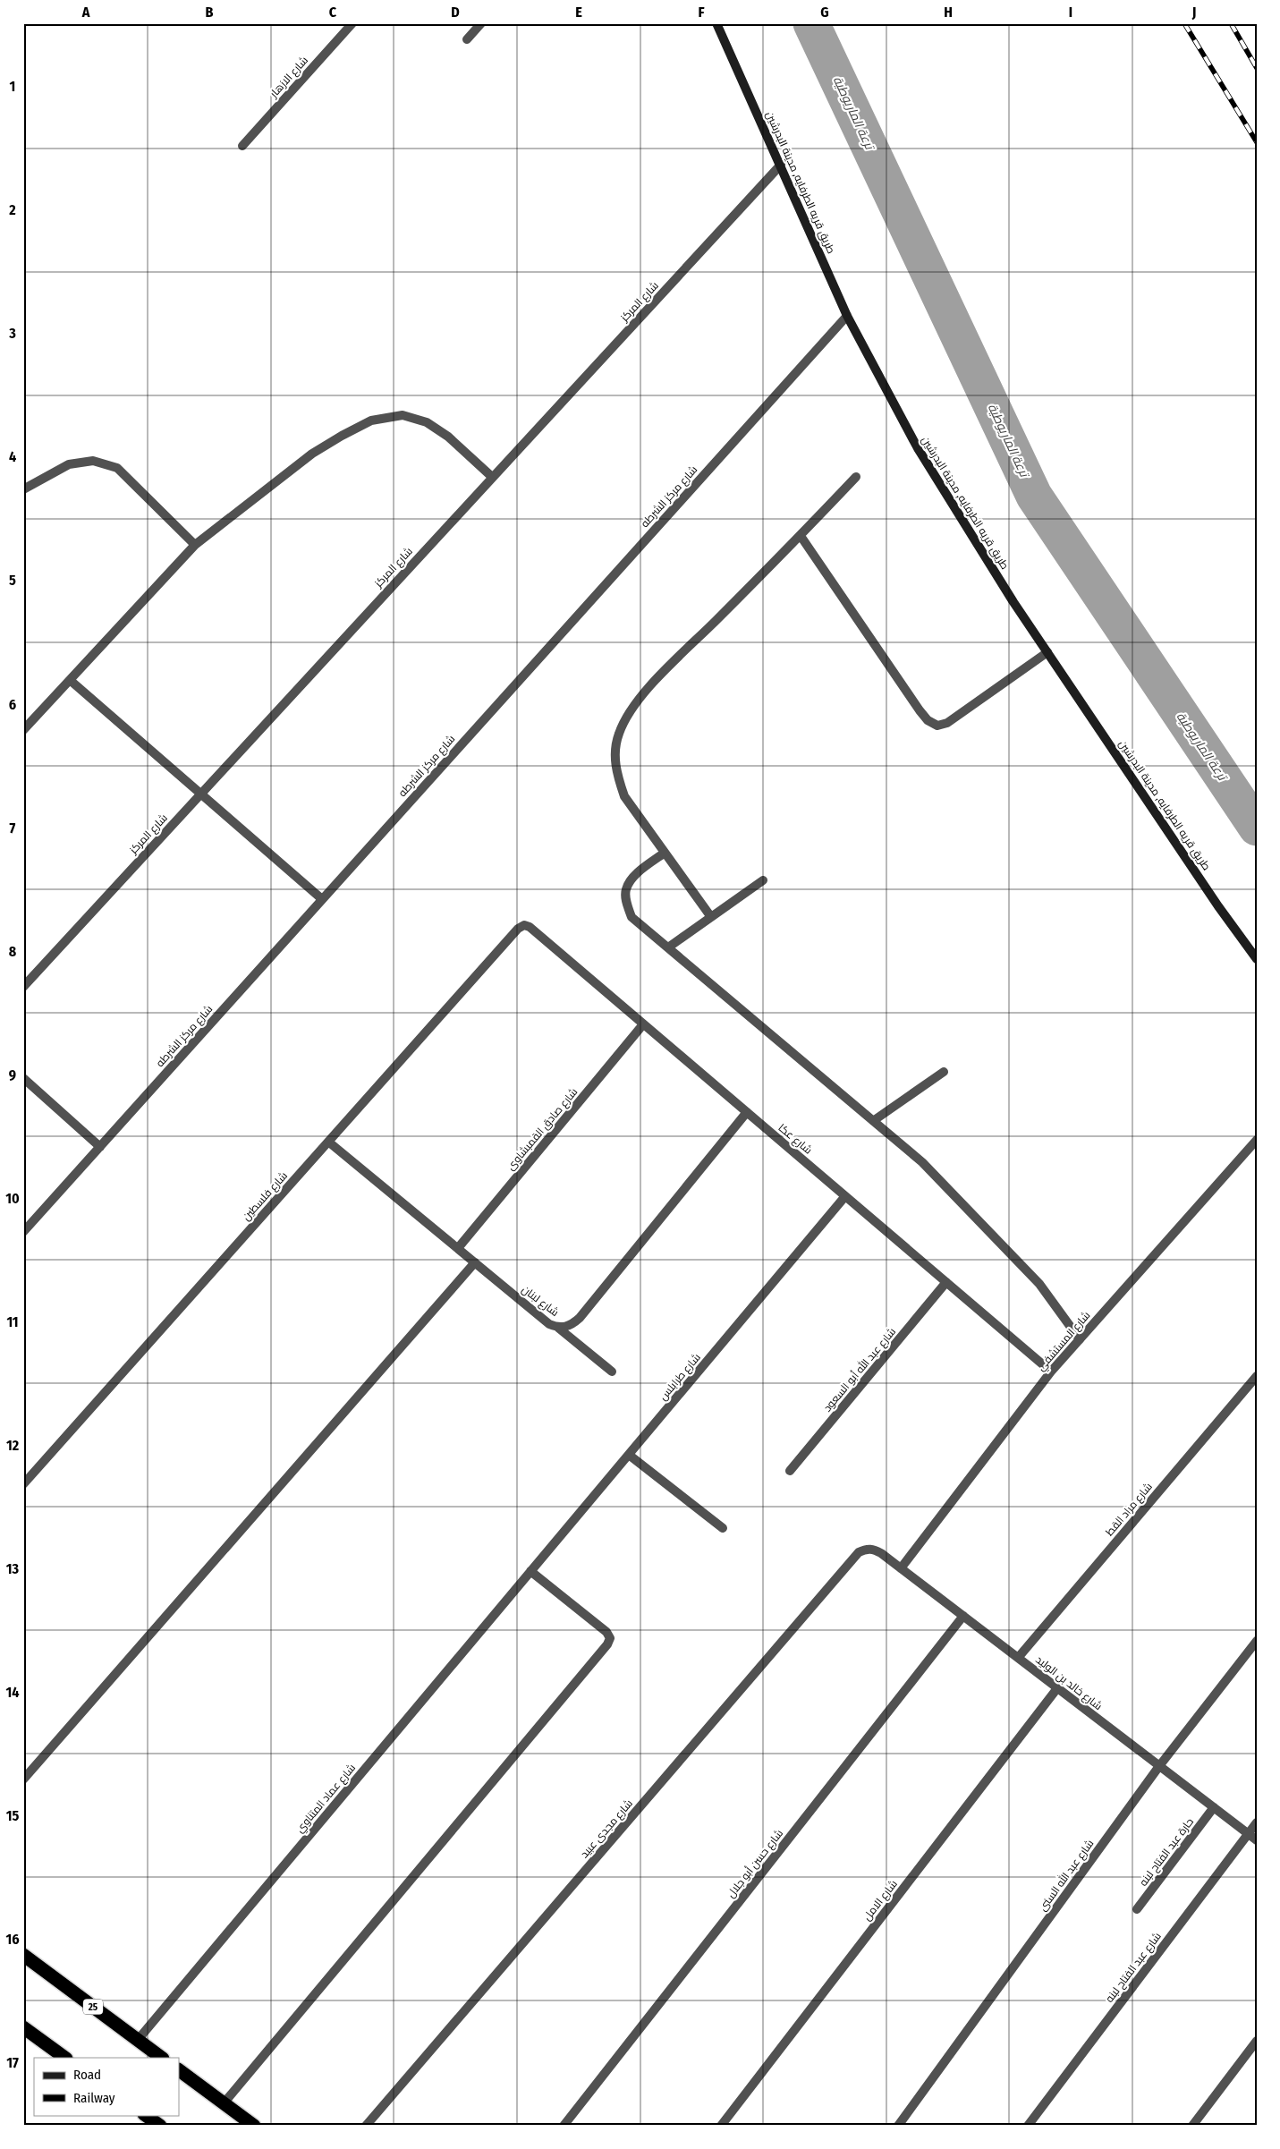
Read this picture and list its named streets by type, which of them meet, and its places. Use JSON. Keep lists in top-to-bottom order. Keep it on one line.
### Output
{"streets":{"highway":["25"],"main road":["طريق قريه الطرفايه, مدينة البدرشين"],"street":["شارع الازهار","شارع المركز","شارع مركز الشرطه","شارع صادق القمبشاوى","شارع عكا","شارع فلسطين","شارع لبنان","شارع المستشفي","شارع عبد الله أبو السعود","شارع طرابلس","شارع مراد القط","شارع خالد بن الوليد","شارع عماد المتناوي","شارع مجدى عبيد","حارة عبد الفتاح لبنه","شارع حسن أبو جلال","شارع عبد الله السنى","شارع الامل","شارع عبد الفتاح لبنه"]},"crossings":[["طريق قريه الطرفايه, مدينة البدرشين","شارع المركز"],["طريق قريه الطرفايه, مدينة البدرشين","شارع مركز الشرطه"],["شارع صادق القمبشاوى","شارع عكا"],["شارع صادق القمبشاوى","شارع لبنان"],["شارع عكا","شارع فلسطين"],["شارع عكا","شارع لبنان"],["شارع عكا","شارع المستشفي"],["شارع عكا","شارع عبد الله أبو السعود"],["شارع عكا","شارع طرابلس"],["شارع فلسطين","شارع لبنان"],["شارع المستشفي","شارع خالد بن الوليد"],["شارع طرابلس","شارع عماد المتناوي"],["شارع مراد القط","شارع خالد بن الوليد"],["شارع خالد بن الوليد","شارع مجدى عبيد"],["شارع خالد بن الوليد","حارة عبد الفتاح لبنه"],["شارع خالد بن الوليد","شارع حسن أبو جلال"],["شارع خالد بن الوليد","شارع عبد الله السنى"],["شارع خالد بن الوليد","شارع الامل"],["شارع خالد بن الوليد","شارع عبد الفتاح لبنه"],["شارع عماد المتناوي","25"]],"water":["ترعة الماريوطية"],"legend":["Road","Railway"],"grid":{"columns":["A","B","C","D","E","F","G","H","I","J"],"rows":["1","2","3","4","5","6","7","8","9","10","11","12","13","14","15","16","17"]}}
